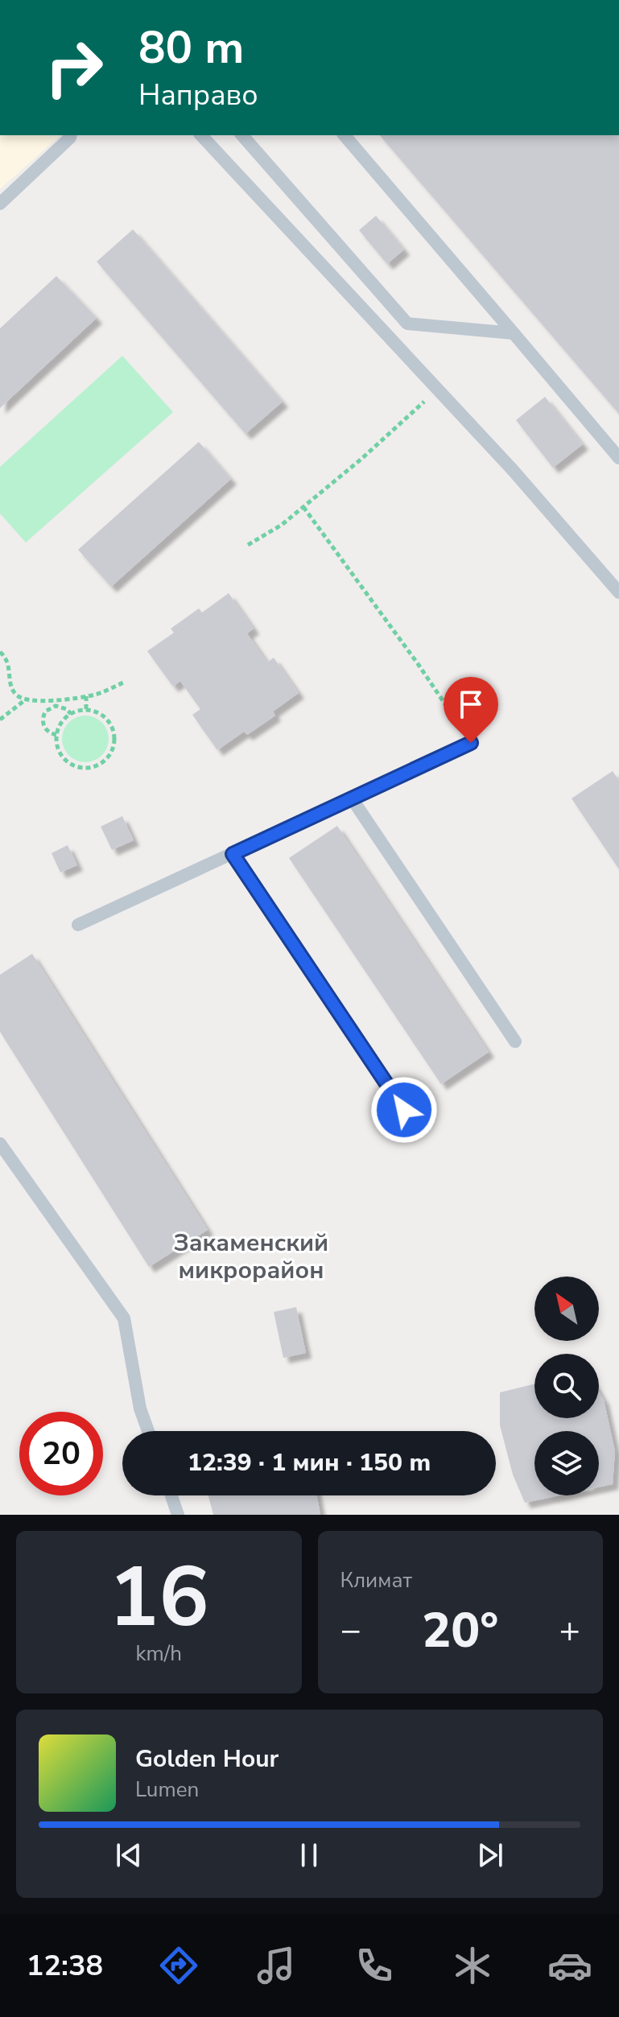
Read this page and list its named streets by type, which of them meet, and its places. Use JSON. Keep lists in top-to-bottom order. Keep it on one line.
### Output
{"districts":["Закаменский микрорайон"],"north":"top left","page":{"turn":["80 m","Направо"],"limit":"20","trip":"12:39 · 1 мин · 150 m","tile":[["16","km/h"],"Климат"],"heat":["−","20°","+"],"song":["Golden Hour","Lumen"],"tabs":"12:38"}}
